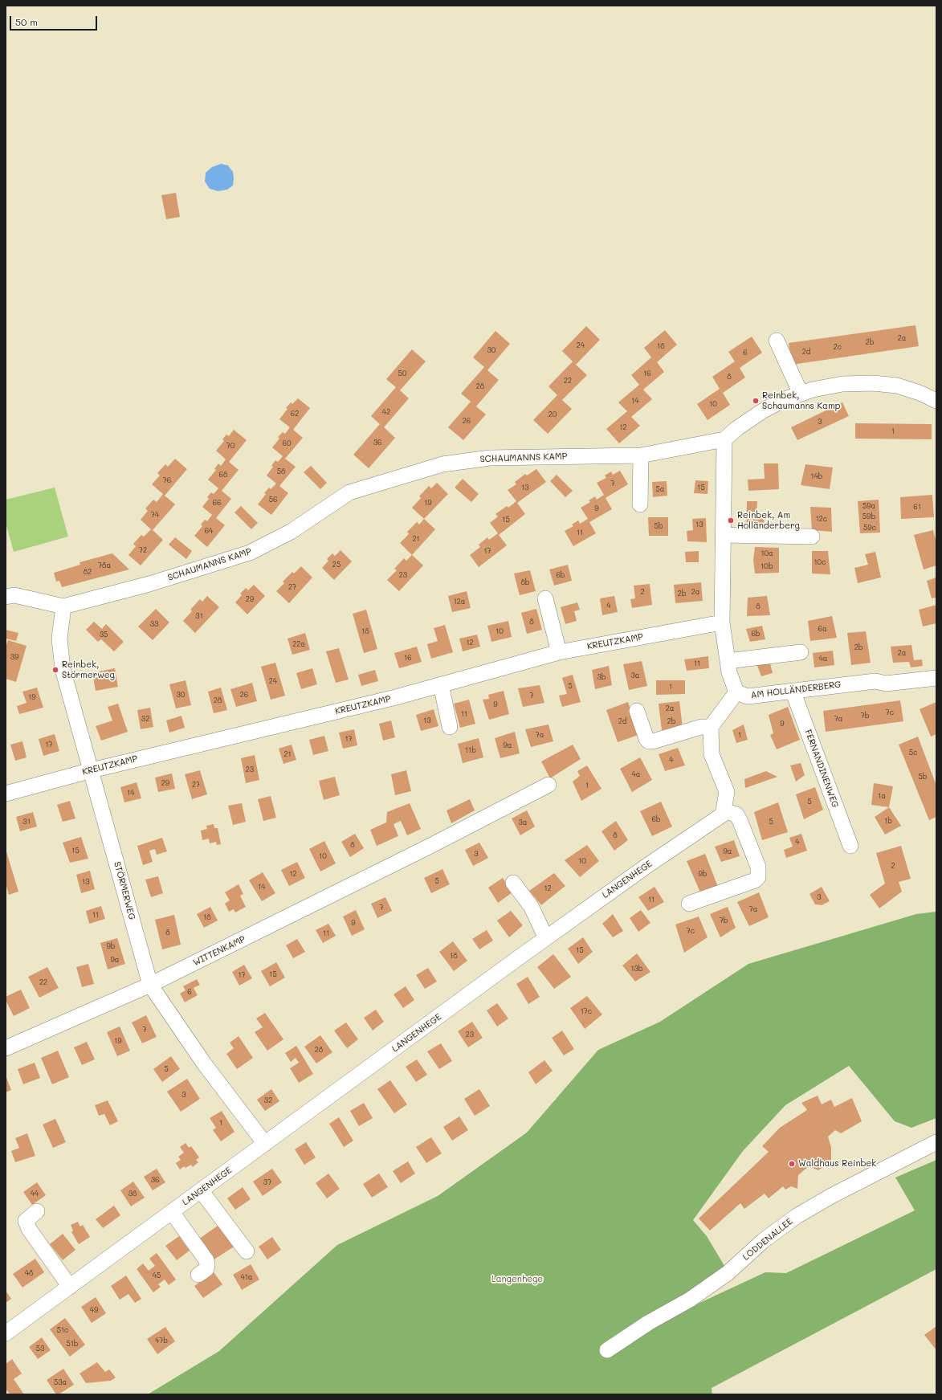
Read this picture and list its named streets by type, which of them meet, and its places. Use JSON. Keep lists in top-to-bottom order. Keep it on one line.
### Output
{"streets":{"street":["SCHAUMANNS KAMP","KREUTZKAMP","AM HOLLÄNDERBERG","FERNANDINENWEG","LANGENHEGE","STÖRMERWEG","WITTENKAMP","LODDENALLEE"]},"crossings":[["SCHAUMANNS KAMP","STÖRMERWEG"],["KREUTZKAMP","STÖRMERWEG"],["AM HOLLÄNDERBERG","FERNANDINENWEG"],["LANGENHEGE","STÖRMERWEG"],["STÖRMERWEG","WITTENKAMP"]],"parks":["Langenhege"],"places":["Reinbek, Schaumanns Kamp","Reinbek, Am Holländerberg","Reinbek, Störmerweg","Waldhaus Reinbek"],"house_numbers":["2a","2b","24","18","2c","30","2d","6","50","16","8","22","28","14","10","42","62","20","26","3","12","1","36","60","70","58","68","14b","76","7","13","15","5a","56","66","19","59a","61","9","74","59b","12c","15","13","5b","59c","64","11","21","72","17","10a","10c","25","78a","10b","82","23","6b","8b","27","2","2a","2b","29","12a","4","8","31","8","33","6a","18","10","6b","35","12","22a","2b","2a","39","16","4a","11","3a","3b","24","5","1","30","26","7","19","28","9","2a","7c","11","7b","32","7a","13","2d","2b","9","7a","1","17","17","9a","11b","5c","21","4","23","4a","5b","29","27","1","14","1a","5","6b","1b","31","5","3a","8","4","8","15","9a","3","10","10","2","12","9b","5","13","14","12","3","11","7","7a","11","18","7b","9","7c","8","11","9b","15","18","9a","13b","15","17","22","6","17c","7","23","19","28","5","3","32","1","36","37","44","38","48","45","41a","49","51c","47b","51b","53","53a"],"scale_bar":"50 m"}
